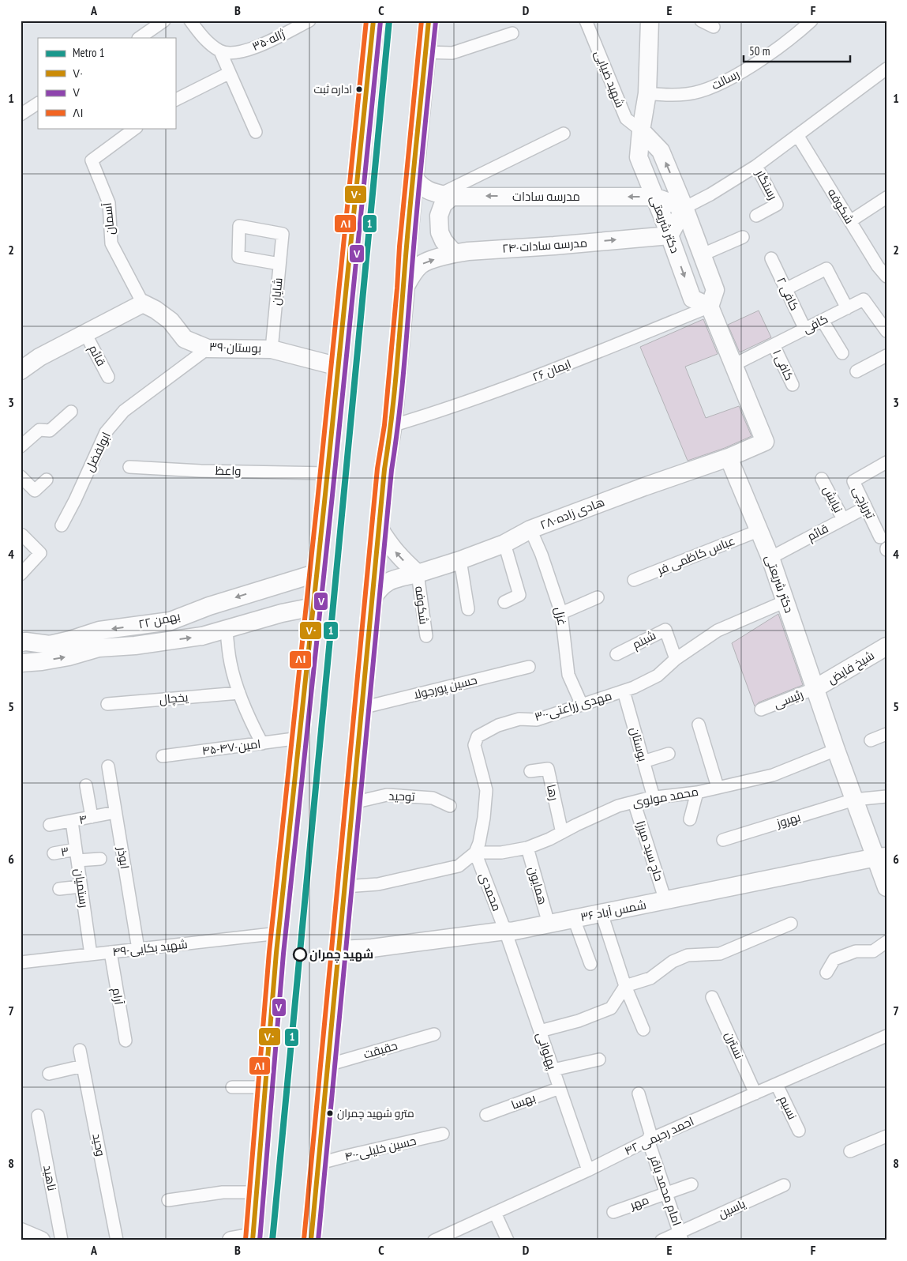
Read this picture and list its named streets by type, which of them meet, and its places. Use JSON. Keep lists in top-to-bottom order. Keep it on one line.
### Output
{"streets":{"street":["۳۵-ژاله","شهید ضیایی","رسالت","رستگار","مدرسه سادات","شکوفه","آسمان","دکتر شریعتی","۲۴-مدرسه سادات","شایان","کافی ۲","کافی","۳۹-بوستان","قائم","کافی ۱","۲۶ ایمان","ابولفضل","واعظ","نیایش","تبریزچی","۲۸-هادی زاده","عباس کاظمی فر","غزل","۲۲ بهمن","شبنم","شیخ فایض","حسین پورجولا","یخچال","رئیسی","۳۰-مهدی زراعتی","بوستان","۴۵-۴۷-امین","رها","توحید","محمد مولوی","۴","بهروز","حاج سید میرزا","۳","ابوذر","همایون","رستمیان","محمدی","شمس آباد ۳۶","۴۹-شهید بکایی","آرام","نسترن","حقیقت","پهلوانی","بهسا","نسیم","۴۲ احمد رحیمی","وحید","۴۰-حسین خلیلی","ناهید","امام محمد باقر","مهر","یاسین"]},"crossings":[["شهید ضیایی","دکتر شریعتی"],["رسالت","دکتر شریعتی"],["مدرسه سادات","دکتر شریعتی"],["شکوفه","۲۸-هادی زاده"],["آسمان","۳۹-بوستان"],["دکتر شریعتی","۲۴-مدرسه سادات"],["دکتر شریعتی","قائم"],["دکتر شریعتی","۲۶ ایمان"],["دکتر شریعتی","۲۸-هادی زاده"],["دکتر شریعتی","عباس کاظمی فر"],["دکتر شریعتی","شیخ فایض"],["دکتر شریعتی","رئیسی"],["دکتر شریعتی","۳۰-مهدی زراعتی"],["دکتر شریعتی","محمد مولوی"],["دکتر شریعتی","بهروز"],["دکتر شریعتی","شمس آباد ۳۶"],["شایان","۳۹-بوستان"],["کافی ۲","کافی"],["کافی","کافی ۱"],["۳۹-بوستان","ابولفضل"],["قائم","نیایش"],["قائم","تبریزچی"],["۲۸-هادی زاده","غزل"],["غزل","۳۰-مهدی زراعتی"],["شبنم","۳۰-مهدی زراعتی"],["شیخ فایض","رئیسی"],["۳۰-مهدی زراعتی","بوستان"],["۳۰-مهدی زراعتی","محمد مولوی"],["۳۰-مهدی زراعتی","محمدی"],["بوستان","محمد مولوی"],["رها","محمد مولوی"],["محمد مولوی","حاج سید میرزا"],["محمد مولوی","همایون"],["محمد مولوی","محمدی"],["۴","ابوذر"],["۴","رستمیان"],["حاج سید میرزا","شمس آباد ۳۶"],["۳","رستمیان"],["ابوذر","۴۹-شهید بکایی"],["همایون","شمس آباد ۳۶"],["رستمیان","۴۹-شهید بکایی"],["محمدی","شمس آباد ۳۶"],["محمدی","پهلوانی"],["شمس آباد ۳۶","پهلوانی"],["۴۹-شهید بکایی","آرام"],["نسترن","۴۲ احمد رحیمی"],["پهلوانی","بهسا"],["پهلوانی","۴۲ احمد رحیمی"],["نسیم","۴۲ احمد رحیمی"],["۴۲ احمد رحیمی","امام محمد باقر"],["امام محمد باقر","مهر"],["امام محمد باقر","یاسین"]],"one_way":["مدرسه سادات"],"places":["اداره ثبت","شهید چمران","مترو شهید چمران"],"lines":["metro line 1","transit line ۷۰","transit line ۸۱","transit line ۷"],"legend":["Metro 1","۷۰","۷","۸۱"],"scale_bar":"50 m","grid":{"columns":["A","B","C","D","E","F"],"rows":["1","2","3","4","5","6","7","8"]}}
